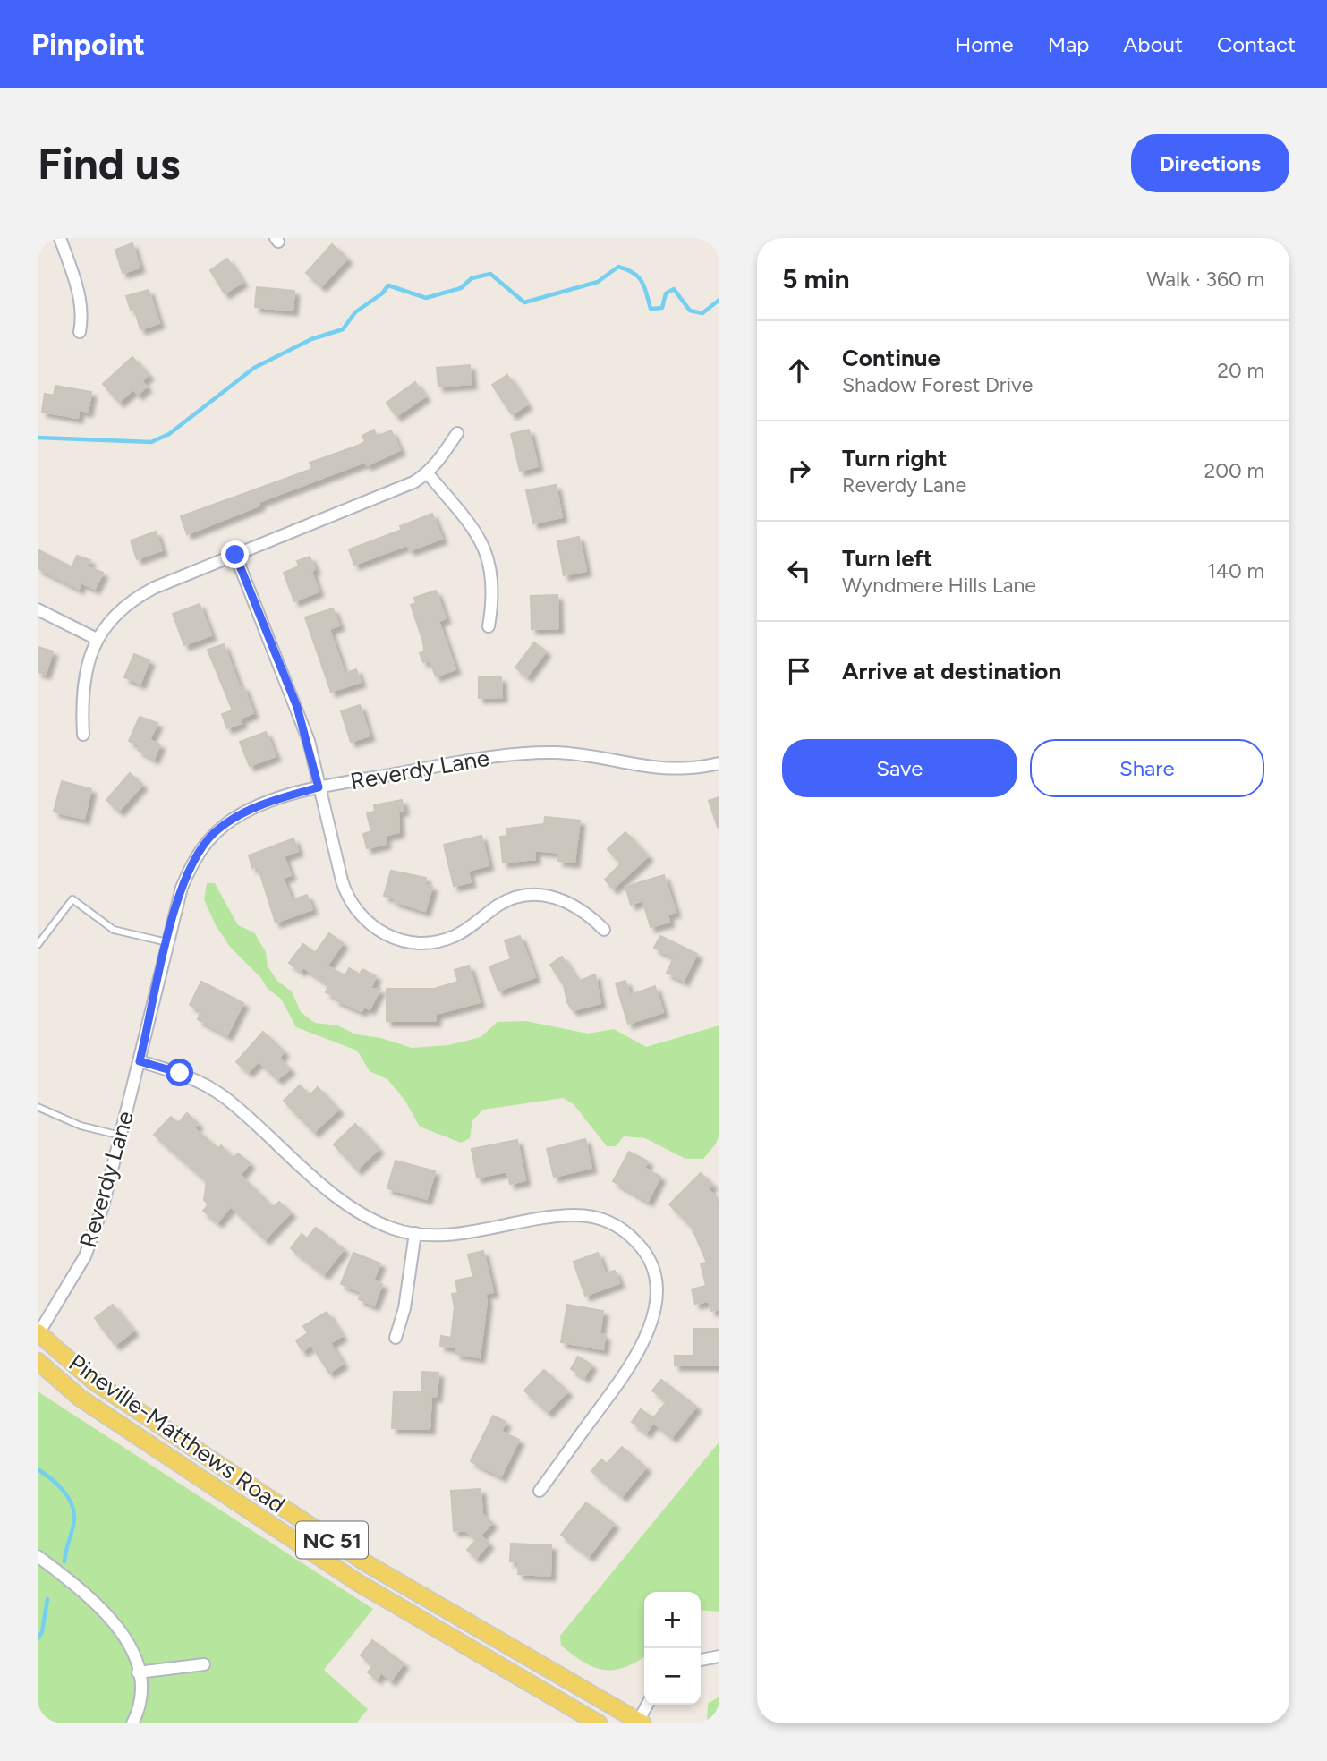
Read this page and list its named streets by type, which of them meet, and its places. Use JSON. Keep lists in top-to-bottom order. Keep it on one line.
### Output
{"streets":{"main road":["Pineville-Matthews Road","NC 51"],"street":["Reverdy Lane"]},"crossings":[["Reverdy Lane","Pineville-Matthews Road"]],"page":{"header":"Pinpoint","nav":["Home","Map","About","Contact"],"buttons":["Directions",["Save","Share"]],"title":"Find us","heading":["5 min","Walk · 360 m"],"list":[["Continue","Shadow Forest Drive","20 m"],["Turn right","Reverdy Lane","200 m"],["Turn left","Wyndmere Hills Lane","140 m"],"Arrive at destination"],"map_buttons":["+","−"]}}
